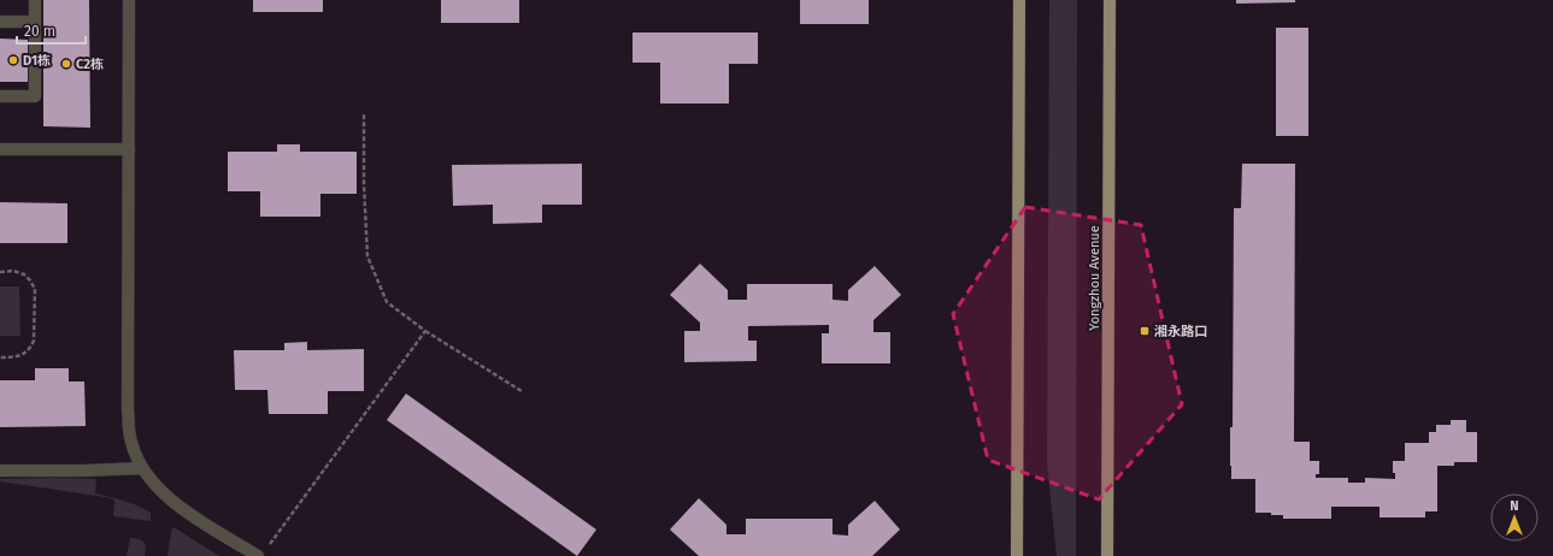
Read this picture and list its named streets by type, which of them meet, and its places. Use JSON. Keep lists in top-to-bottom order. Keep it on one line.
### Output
{"streets":{"main road":["Yongzhou Avenue"]},"places":{"other":["D1栋","C2栋"],"transit":["湘永路口"]},"scale_bar":"20 m","north":"top"}
